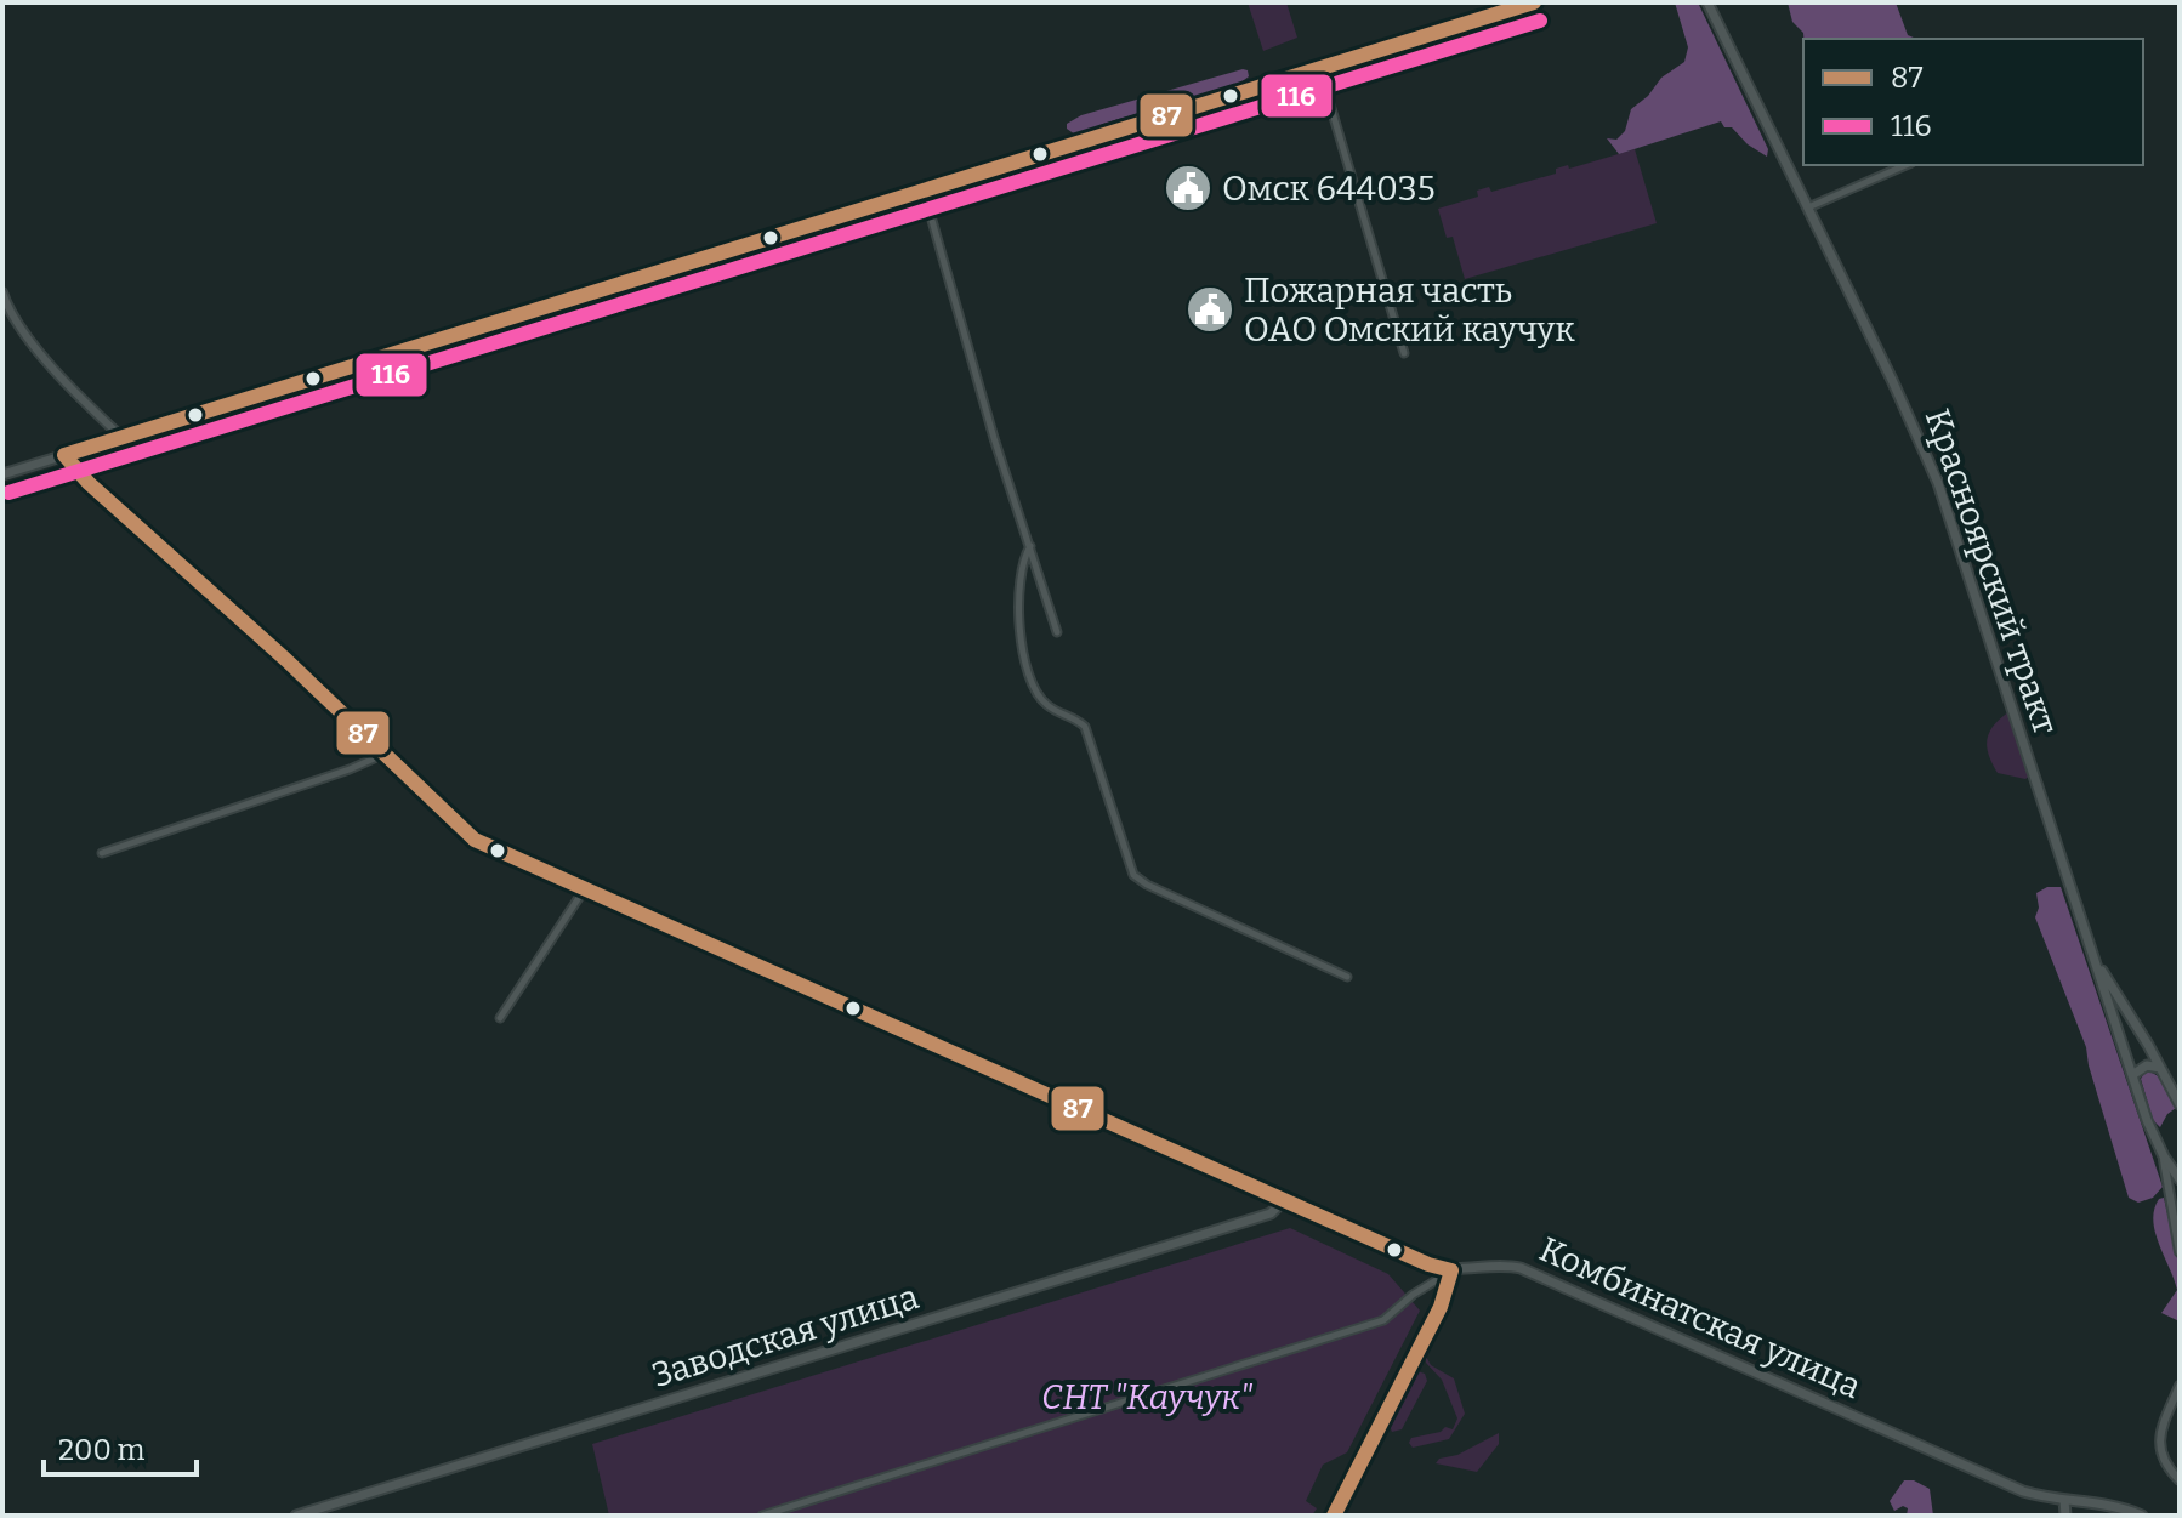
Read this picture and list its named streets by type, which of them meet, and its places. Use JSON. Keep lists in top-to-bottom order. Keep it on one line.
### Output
{"streets":{"main road":["Красноярский тракт","Комбинатская улица","Заводская улица"]},"crossings":[["Комбинатская улица","Заводская улица"]],"parks":["СНТ \"Каучук\""],"places":{"public building":["Омск 644035","Пожарная часть ОАО Омский каучук"]},"lines":["transit line 87","transit line 116"],"legend":["87","116"],"scale_bar":"200 m"}
